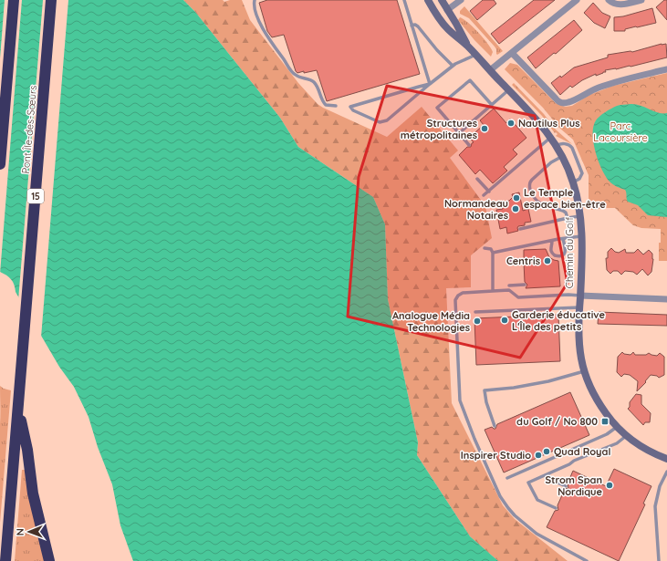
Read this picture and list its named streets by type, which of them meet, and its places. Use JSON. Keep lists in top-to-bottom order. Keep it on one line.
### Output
{"streets":{"highway":["Pont Île-des-Sœurs","15"],"street":["Chemin du Golf"]},"crossings":[["Pont Île-des-Sœurs","15"]],"parks":["Parc Lacoursière"],"places":{"other":["Nautilus Plus","Structures métropolitaines","Le Temple espace bien-être","Normandeau Notaires","Centris","Garderie éducative L'Île des petits","Analogue Média Technologies","Quad Royal","Inspirer Studio","Strom Span Nordique"],"transit":["du Golf / No 800"]},"north":"left"}
